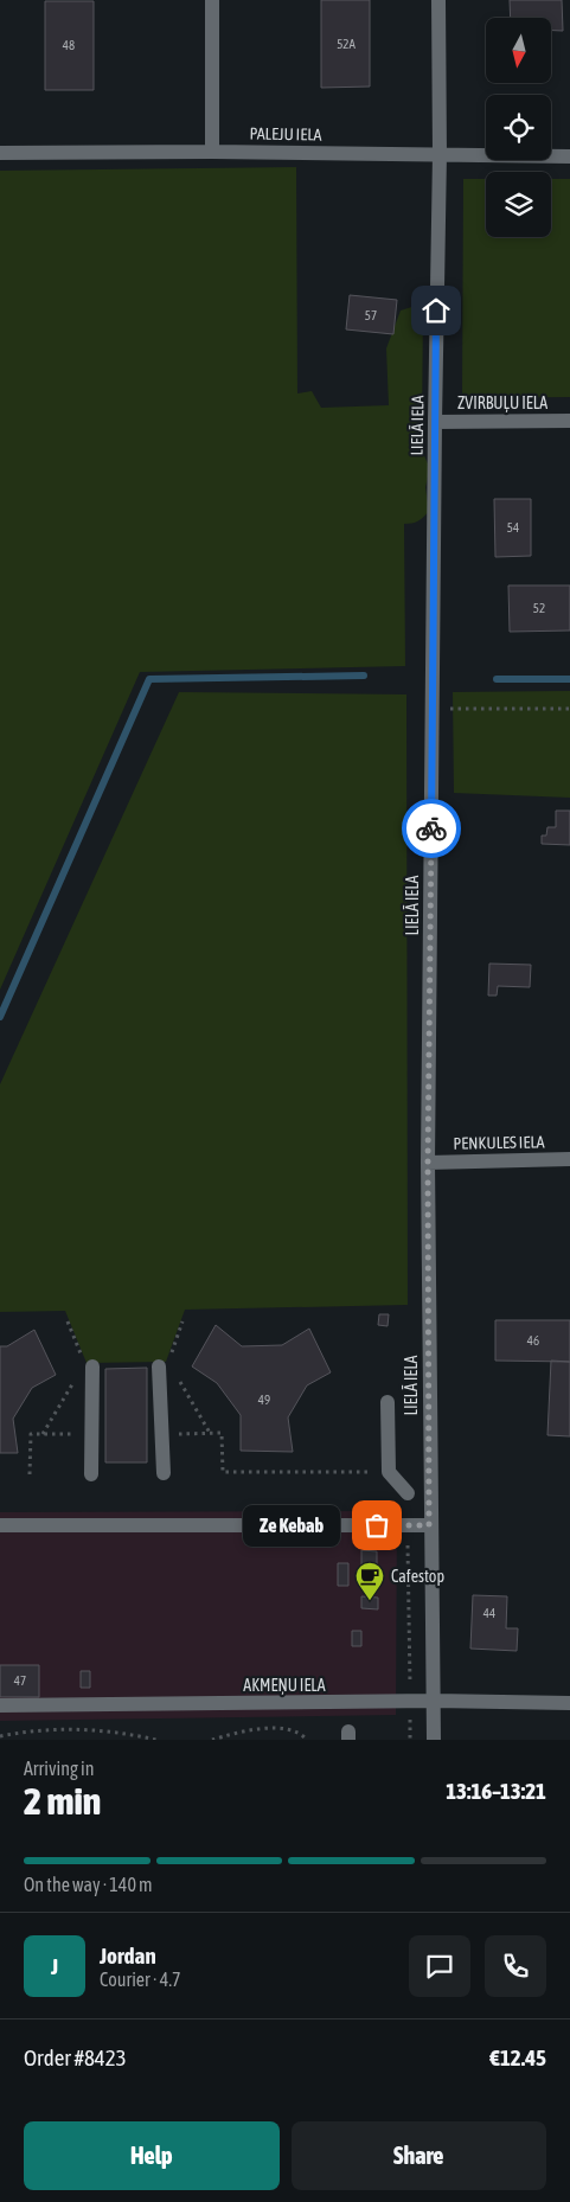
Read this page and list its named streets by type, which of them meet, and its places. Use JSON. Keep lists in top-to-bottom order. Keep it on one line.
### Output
{"streets":{"street":["PALEJU IELA","ZVIRBUĻU IELA","LIELĀ IELA","PENKULES IELA","AKMEŅU IELA"]},"crossings":[["PALEJU IELA","LIELĀ IELA"],["ZVIRBUĻU IELA","LIELĀ IELA"],["LIELĀ IELA","PENKULES IELA"],["LIELĀ IELA","AKMEŅU IELA"]],"places":{"other":["Ze Kebab"],"cafe":["Cafestop"]},"house_numbers":["52A","48","57","54","52","46","49","44","47"],"north":"bottom","page":{"bubble":"Ze Kebab","heading":["2 min","Arriving in","13:16–13:21"],"panel":["Jordan","Courier · 4.7","Order #8423","€12.45"],"bar":"On the way · 140 m","round":"J","buttons":["Help","Share"]}}
